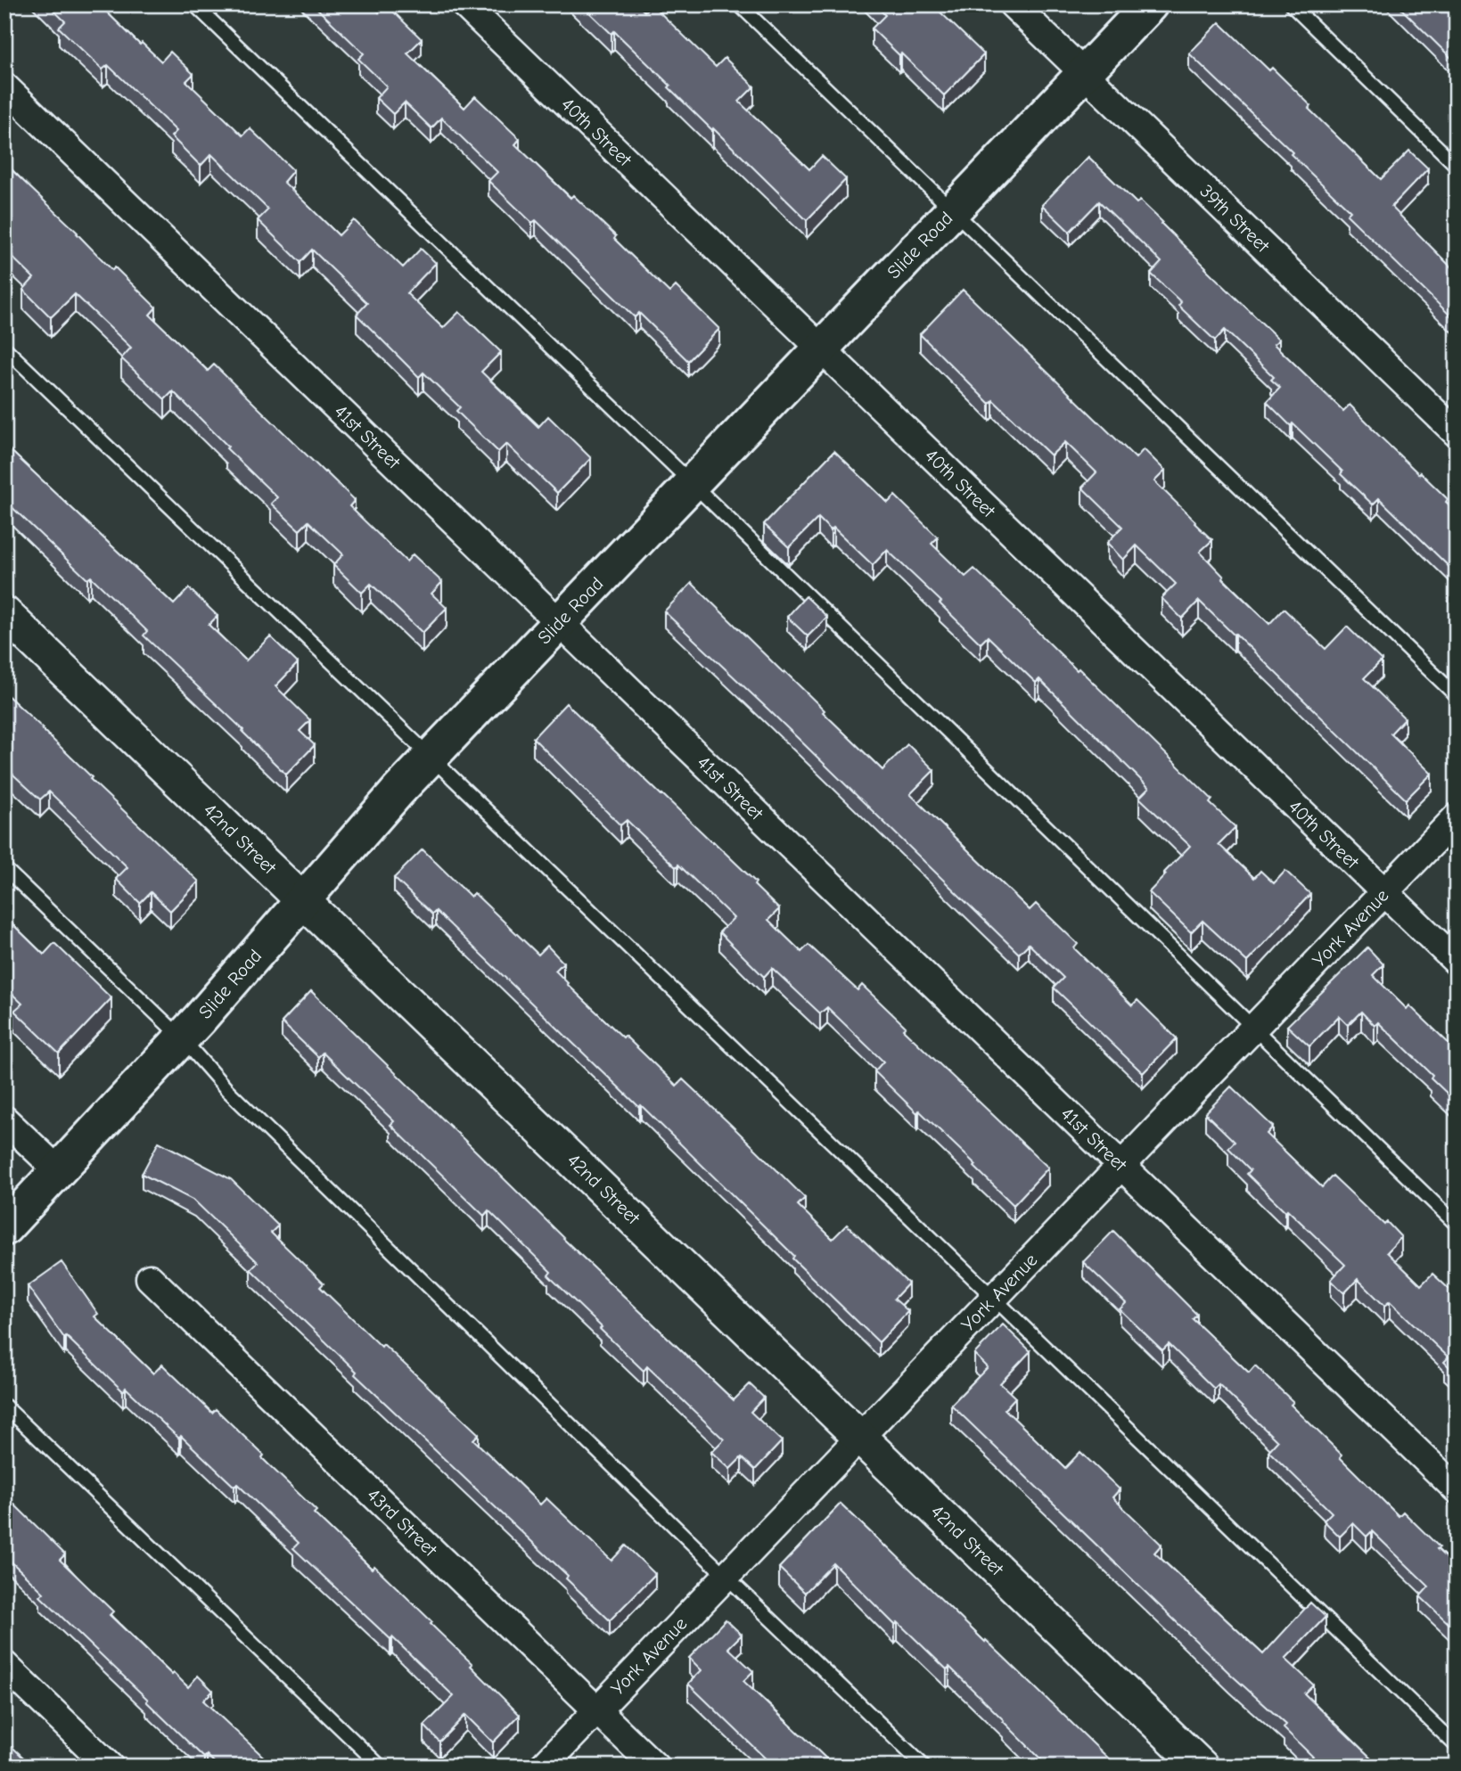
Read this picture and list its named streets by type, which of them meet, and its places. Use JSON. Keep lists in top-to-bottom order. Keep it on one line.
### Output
{"streets":{"main road":["Slide Road"],"street":["40th Street","39th Street","41st Street","42nd Street","York Avenue","43rd Street"]},"crossings":[["40th Street","Slide Road"],["40th Street","York Avenue"],["39th Street","Slide Road"],["Slide Road","41st Street"],["Slide Road","42nd Street"],["41st Street","York Avenue"],["42nd Street","York Avenue"],["York Avenue","43rd Street"]]}
